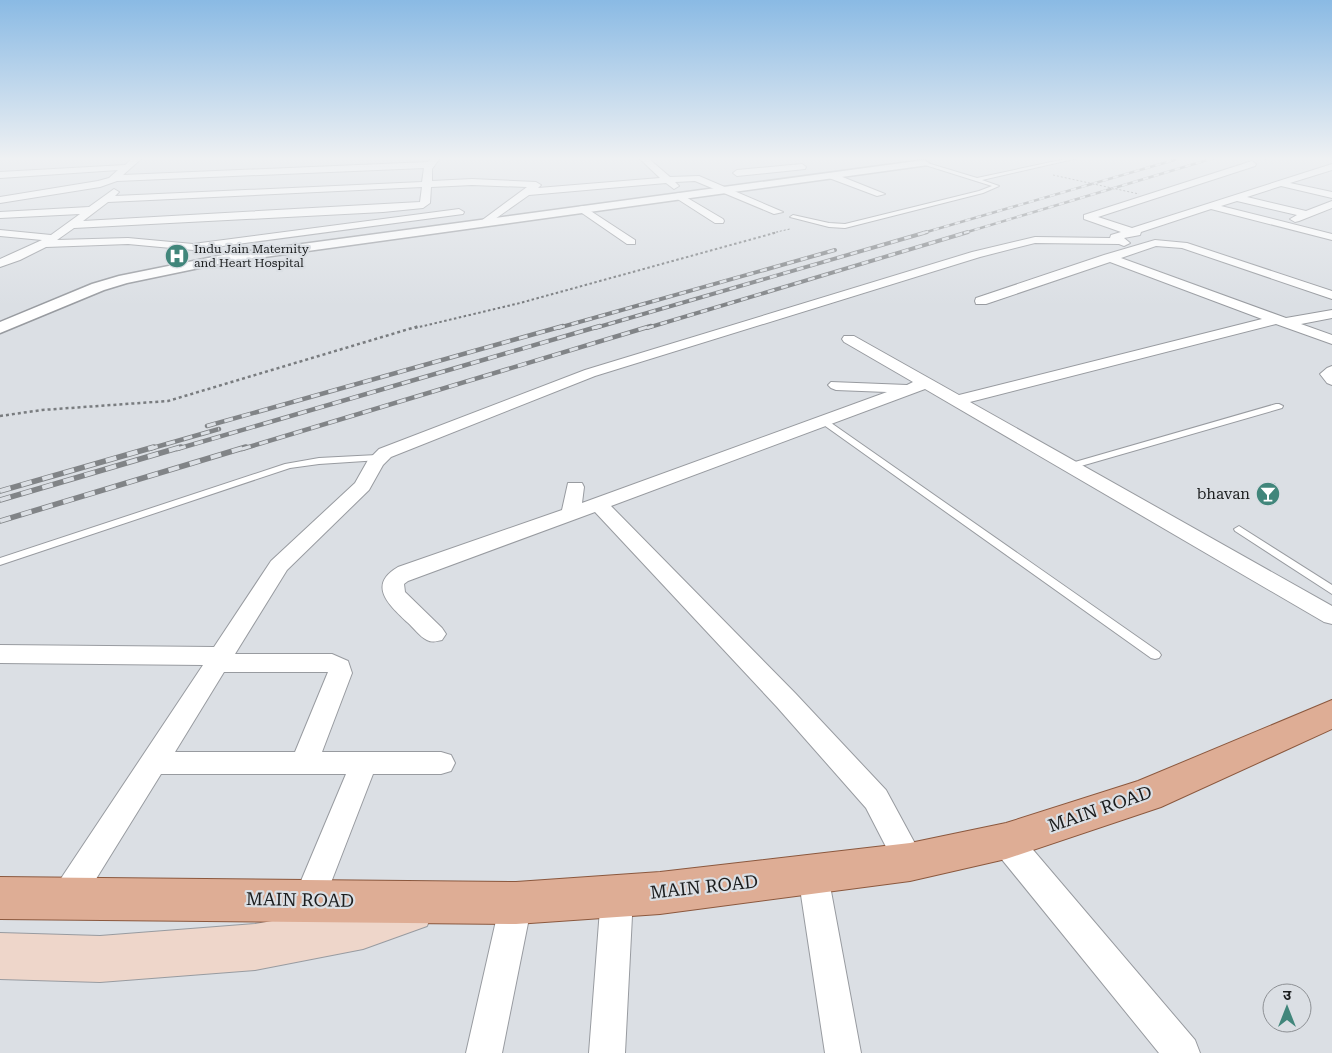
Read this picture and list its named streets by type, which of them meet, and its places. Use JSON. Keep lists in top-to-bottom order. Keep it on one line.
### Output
{"streets":{"main road":["MAIN ROAD"]},"places":{"hospital":["Indu Jain Maternity and Heart Hospital"],"bar":["bhavan"]},"north":"top"}
